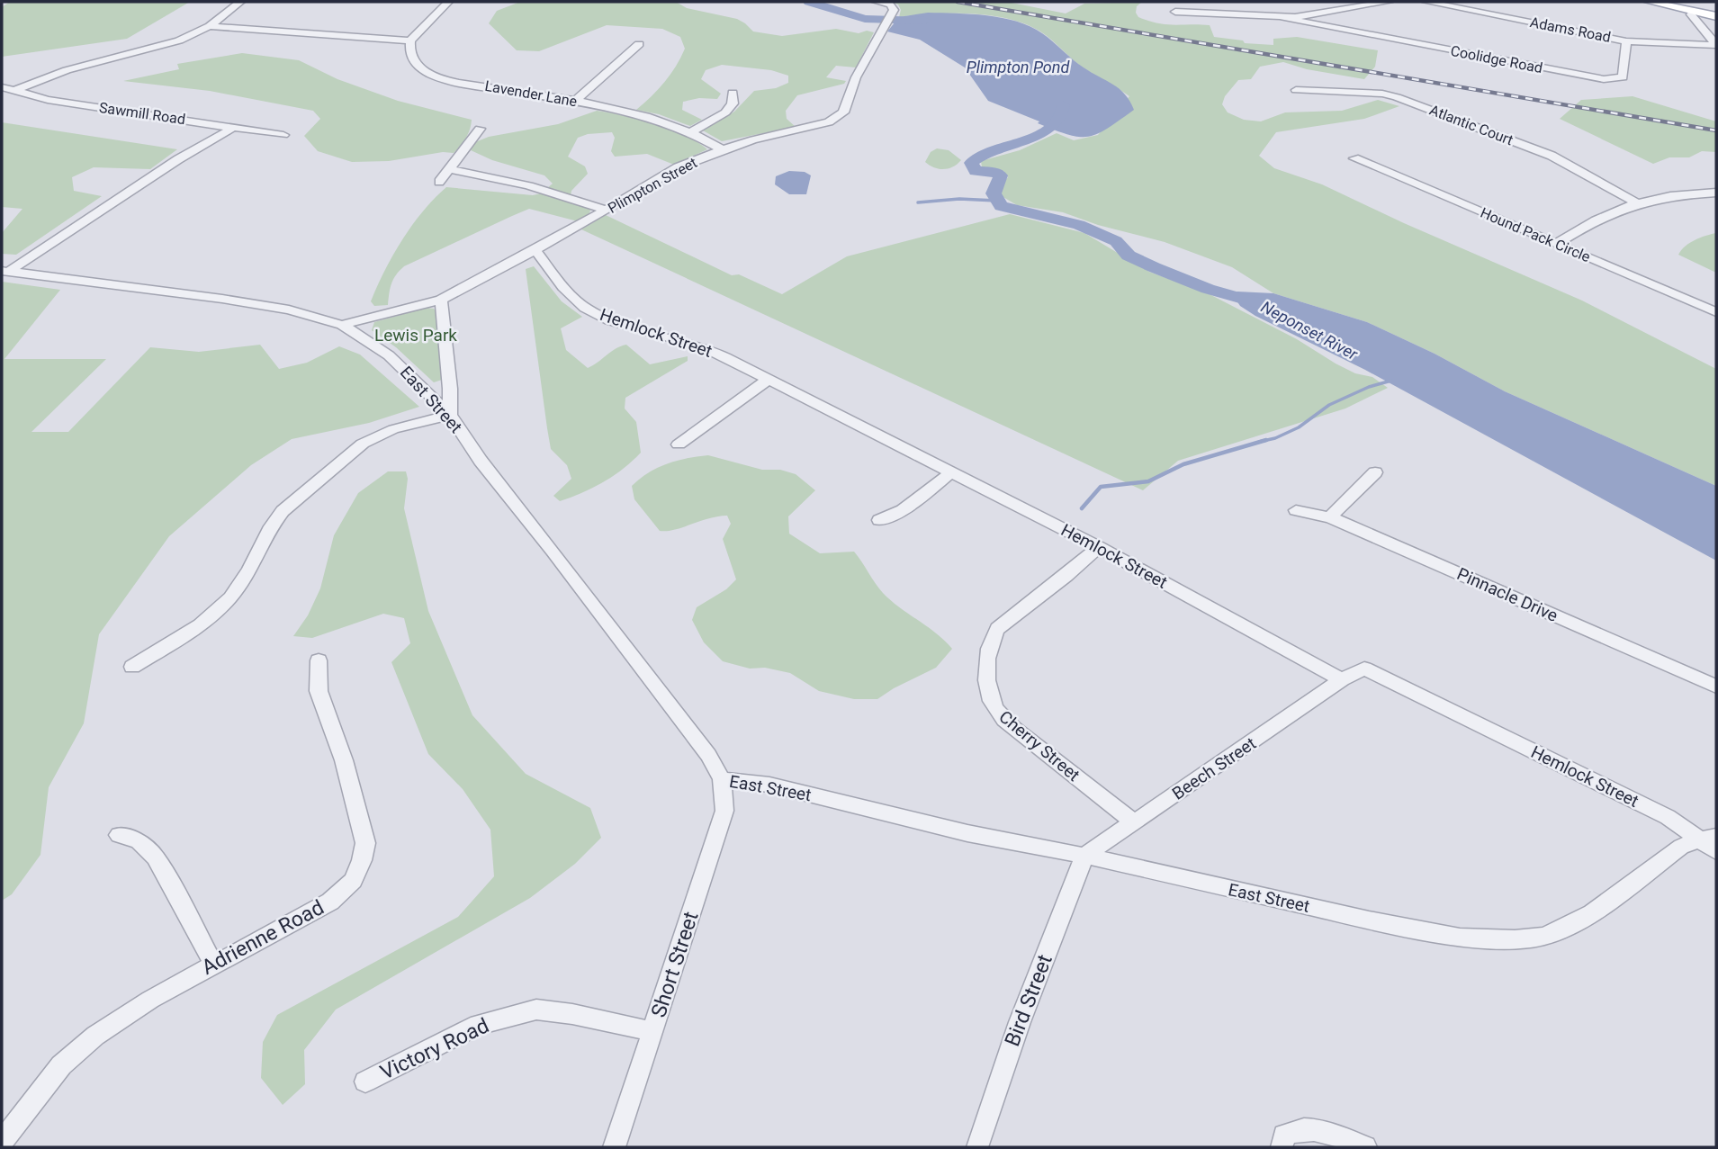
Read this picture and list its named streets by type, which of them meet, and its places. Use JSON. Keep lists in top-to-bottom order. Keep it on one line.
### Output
{"streets":{"street":["Adams Road","Coolidge Road","Lavender Lane","Sawmill Road","Atlantic Court","Plimpton Street","Hound Pack Circle","Hemlock Street","East Street","Pinnacle Drive","Cherry Street","Beech Street","Adrienne Road","Short Street","Bird Street","Victory Road"]},"crossings":[["Adams Road","Coolidge Road"],["Lavender Lane","Plimpton Street"],["Plimpton Street","Hemlock Street"],["Plimpton Street","East Street"],["Hemlock Street","East Street"],["Hemlock Street","Cherry Street"],["Hemlock Street","Beech Street"],["East Street","Beech Street"],["East Street","Short Street"],["East Street","Bird Street"],["Cherry Street","Beech Street"],["Beech Street","Bird Street"],["Short Street","Victory Road"]],"water":["Plimpton Pond","Neponset River"],"parks":["Lewis Park"]}
